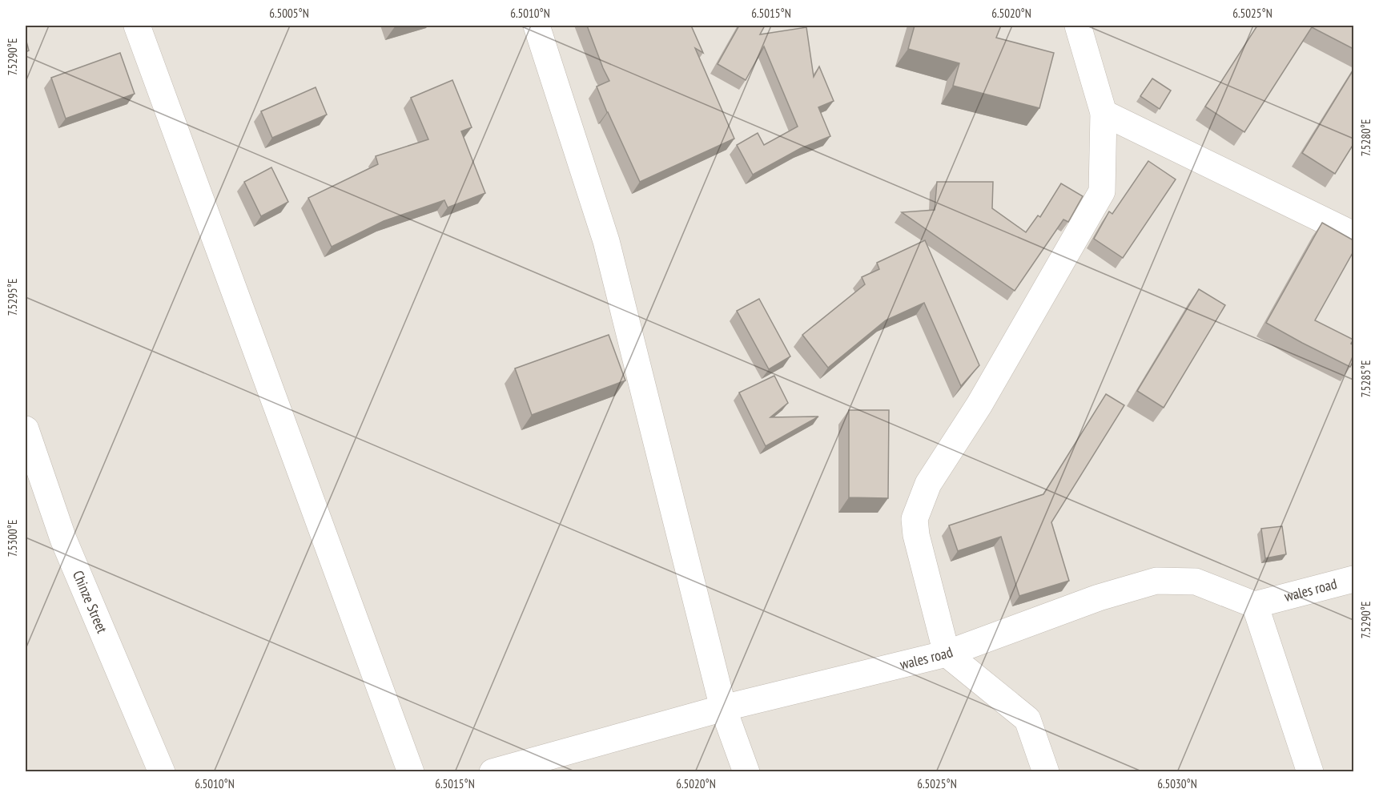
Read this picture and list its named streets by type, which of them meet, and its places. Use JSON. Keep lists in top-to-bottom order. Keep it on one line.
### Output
{"streets":{"street":["wales road","Chinze Street"]},"coordinates":["6.5005°N","6.5010°N","6.5015°N","6.5020°N","6.5025°N","7.5290°E","7.5280°E","7.5295°E","7.5285°E","7.5300°E","6.5030°N"]}
